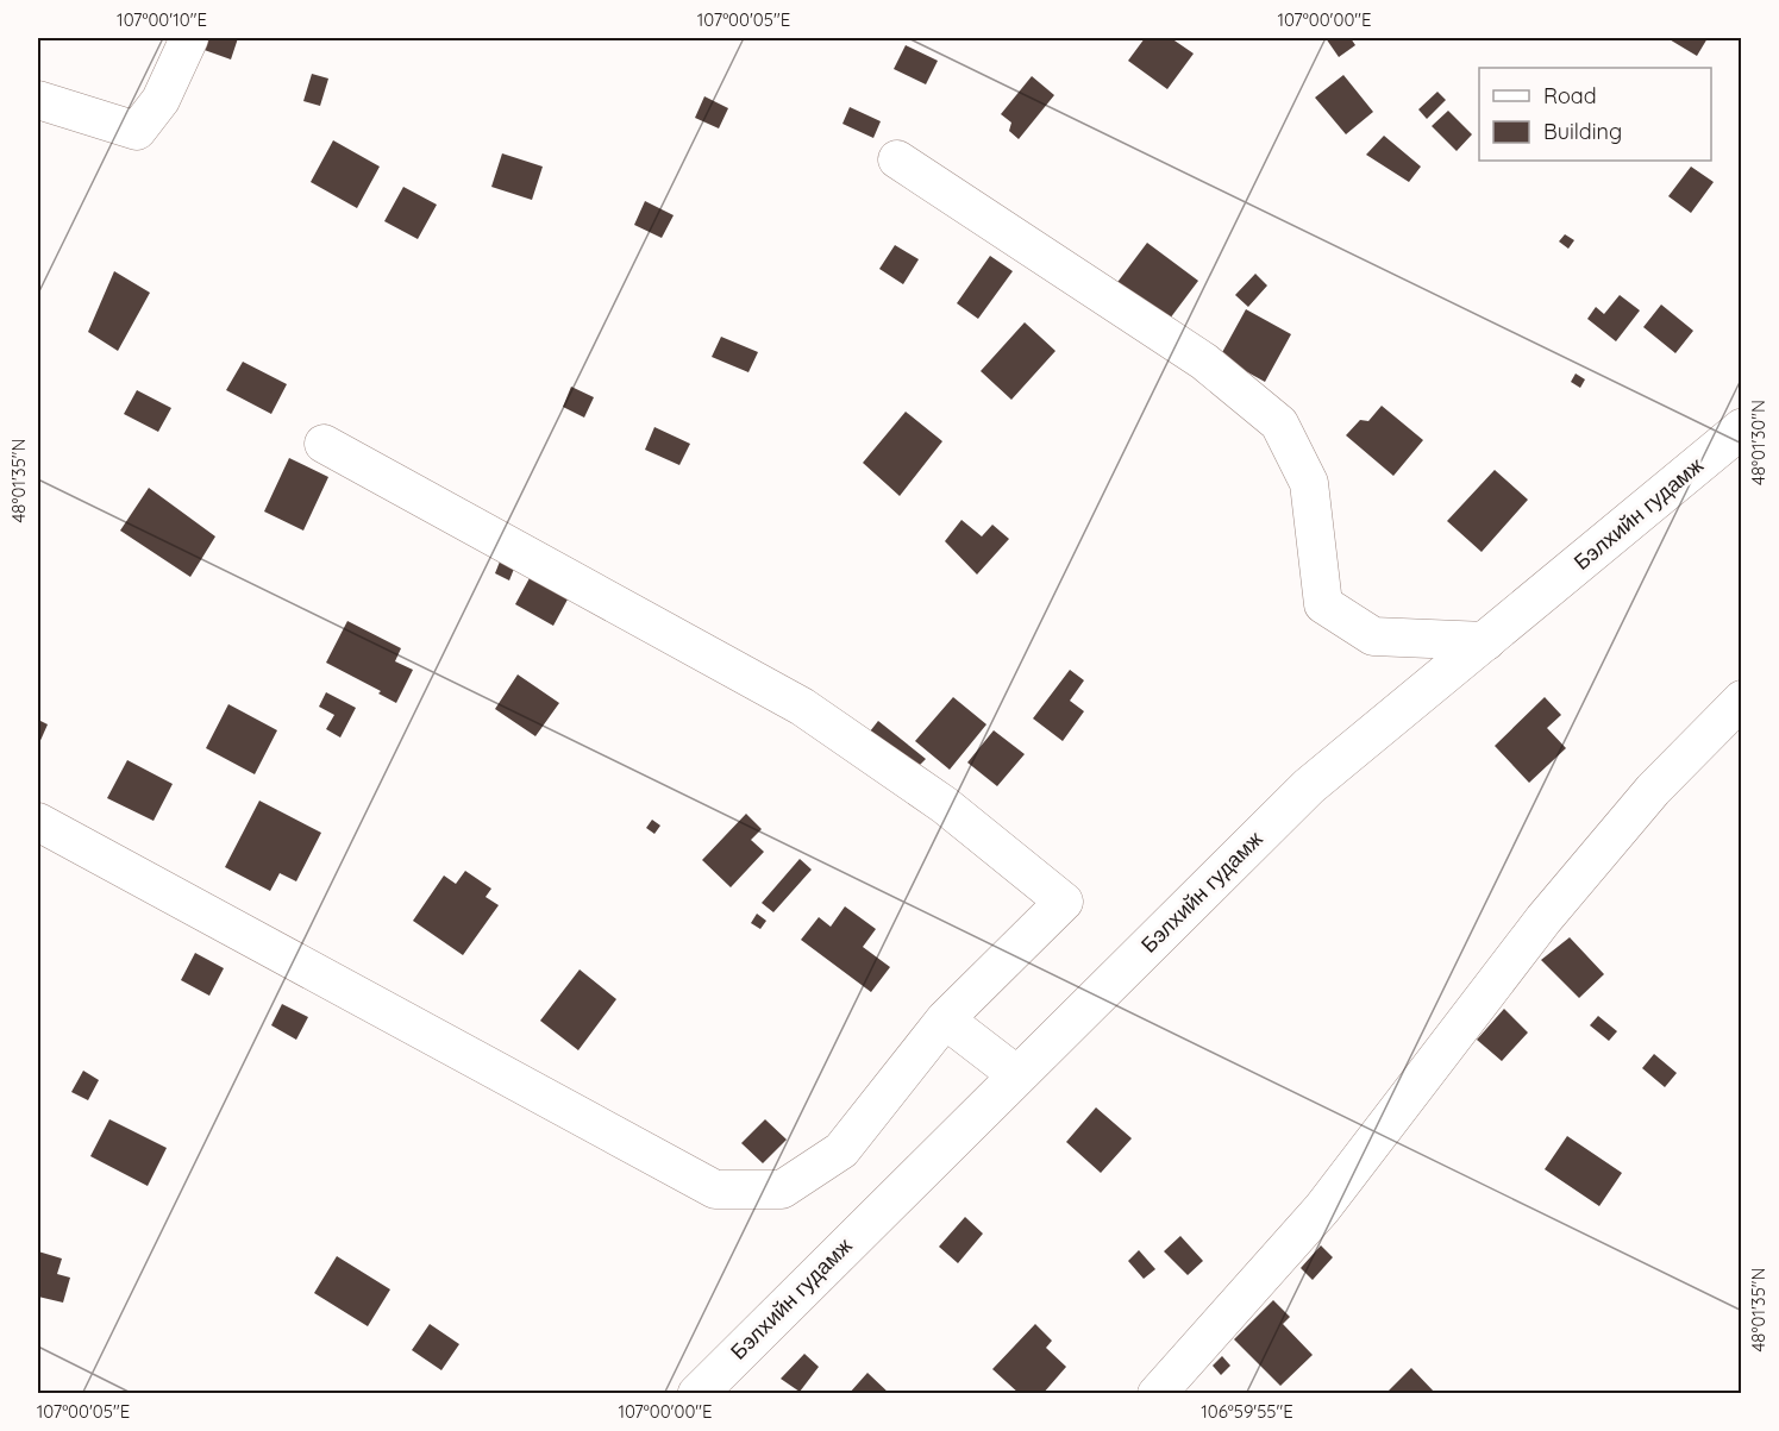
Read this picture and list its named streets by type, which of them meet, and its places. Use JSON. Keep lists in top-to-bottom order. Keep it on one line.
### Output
{"streets":{"main road":["Бэлхийн гудамж"]},"legend":["Road","Building"],"coordinates":["107°00'10\"E","107°00'05\"E","107°00'00\"E","48°01'30\"N","48°01'35\"N","106°59'55\"E"]}
